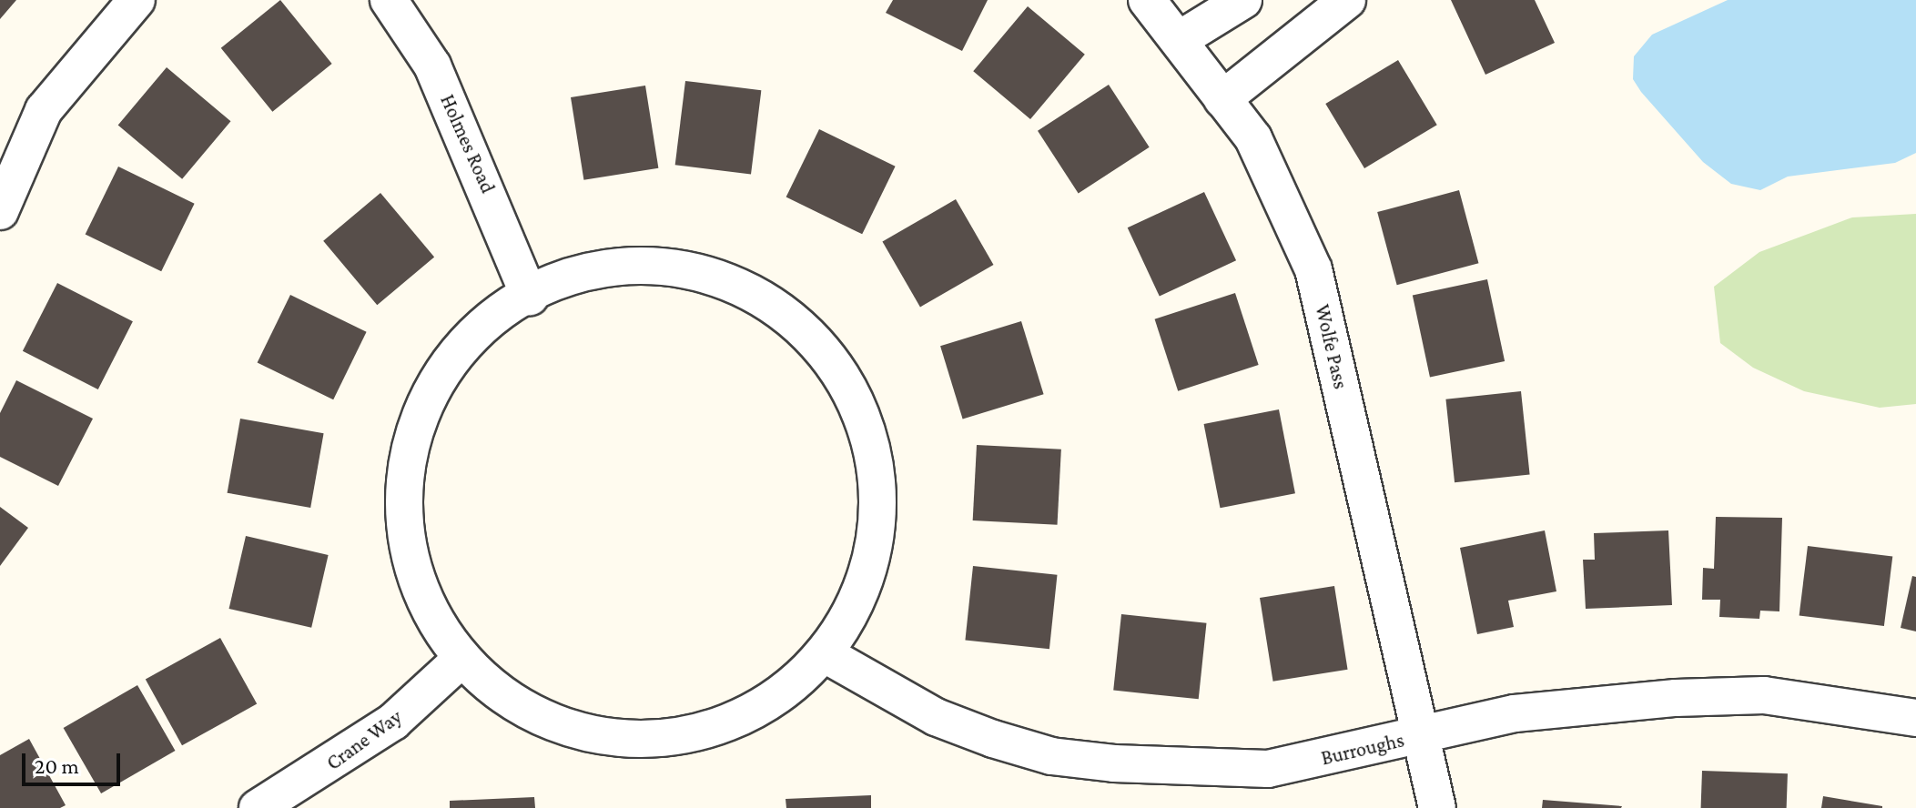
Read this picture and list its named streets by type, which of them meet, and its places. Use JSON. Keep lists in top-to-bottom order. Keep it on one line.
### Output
{"streets":{"street":["Holmes Road","Wolfe Pass","Crane Way","Burroughs"]},"crossings":[["Wolfe Pass","Burroughs"]],"scale_bar":"20 m"}
